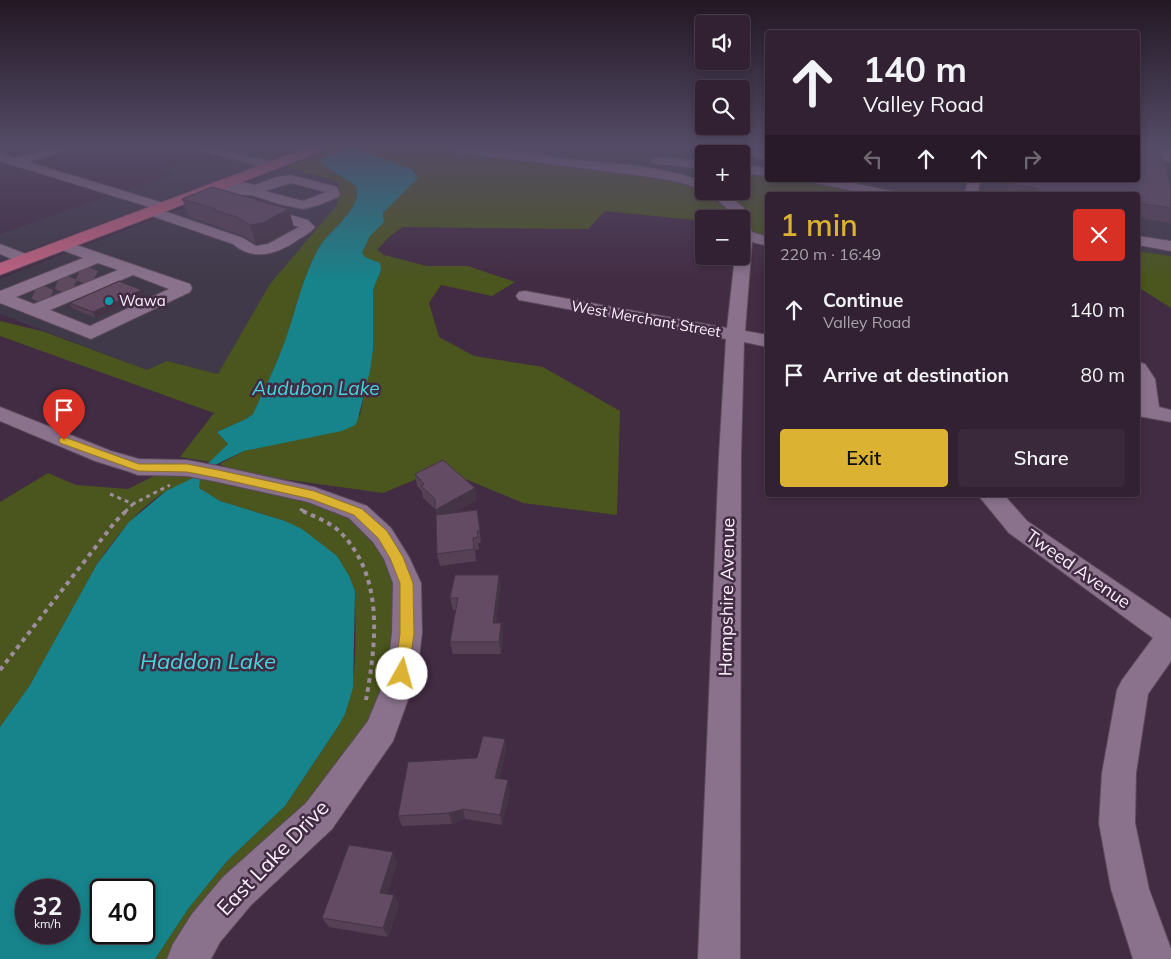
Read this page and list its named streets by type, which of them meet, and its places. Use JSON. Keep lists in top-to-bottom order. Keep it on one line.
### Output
{"streets":{"street":["West Merchant Street","Tweed Avenue","Hampshire Avenue","East Lake Drive"]},"crossings":[["West Merchant Street","Hampshire Avenue"]],"water":["Audubon Lake","Haddon Lake"],"places":["Wawa"],"page":{"map_buttons":["+","−"],"turn":["140 m","Valley Road"],"heading":["1 min","220 m · 16:49"],"list":[{"name":"Continue","note":"Valley Road","value":"140 m"},{"name":"Arrive at destination","value":"80 m"}],"buttons":["Exit","Share"],"speed":"32 km/h","limit":"40"}}
